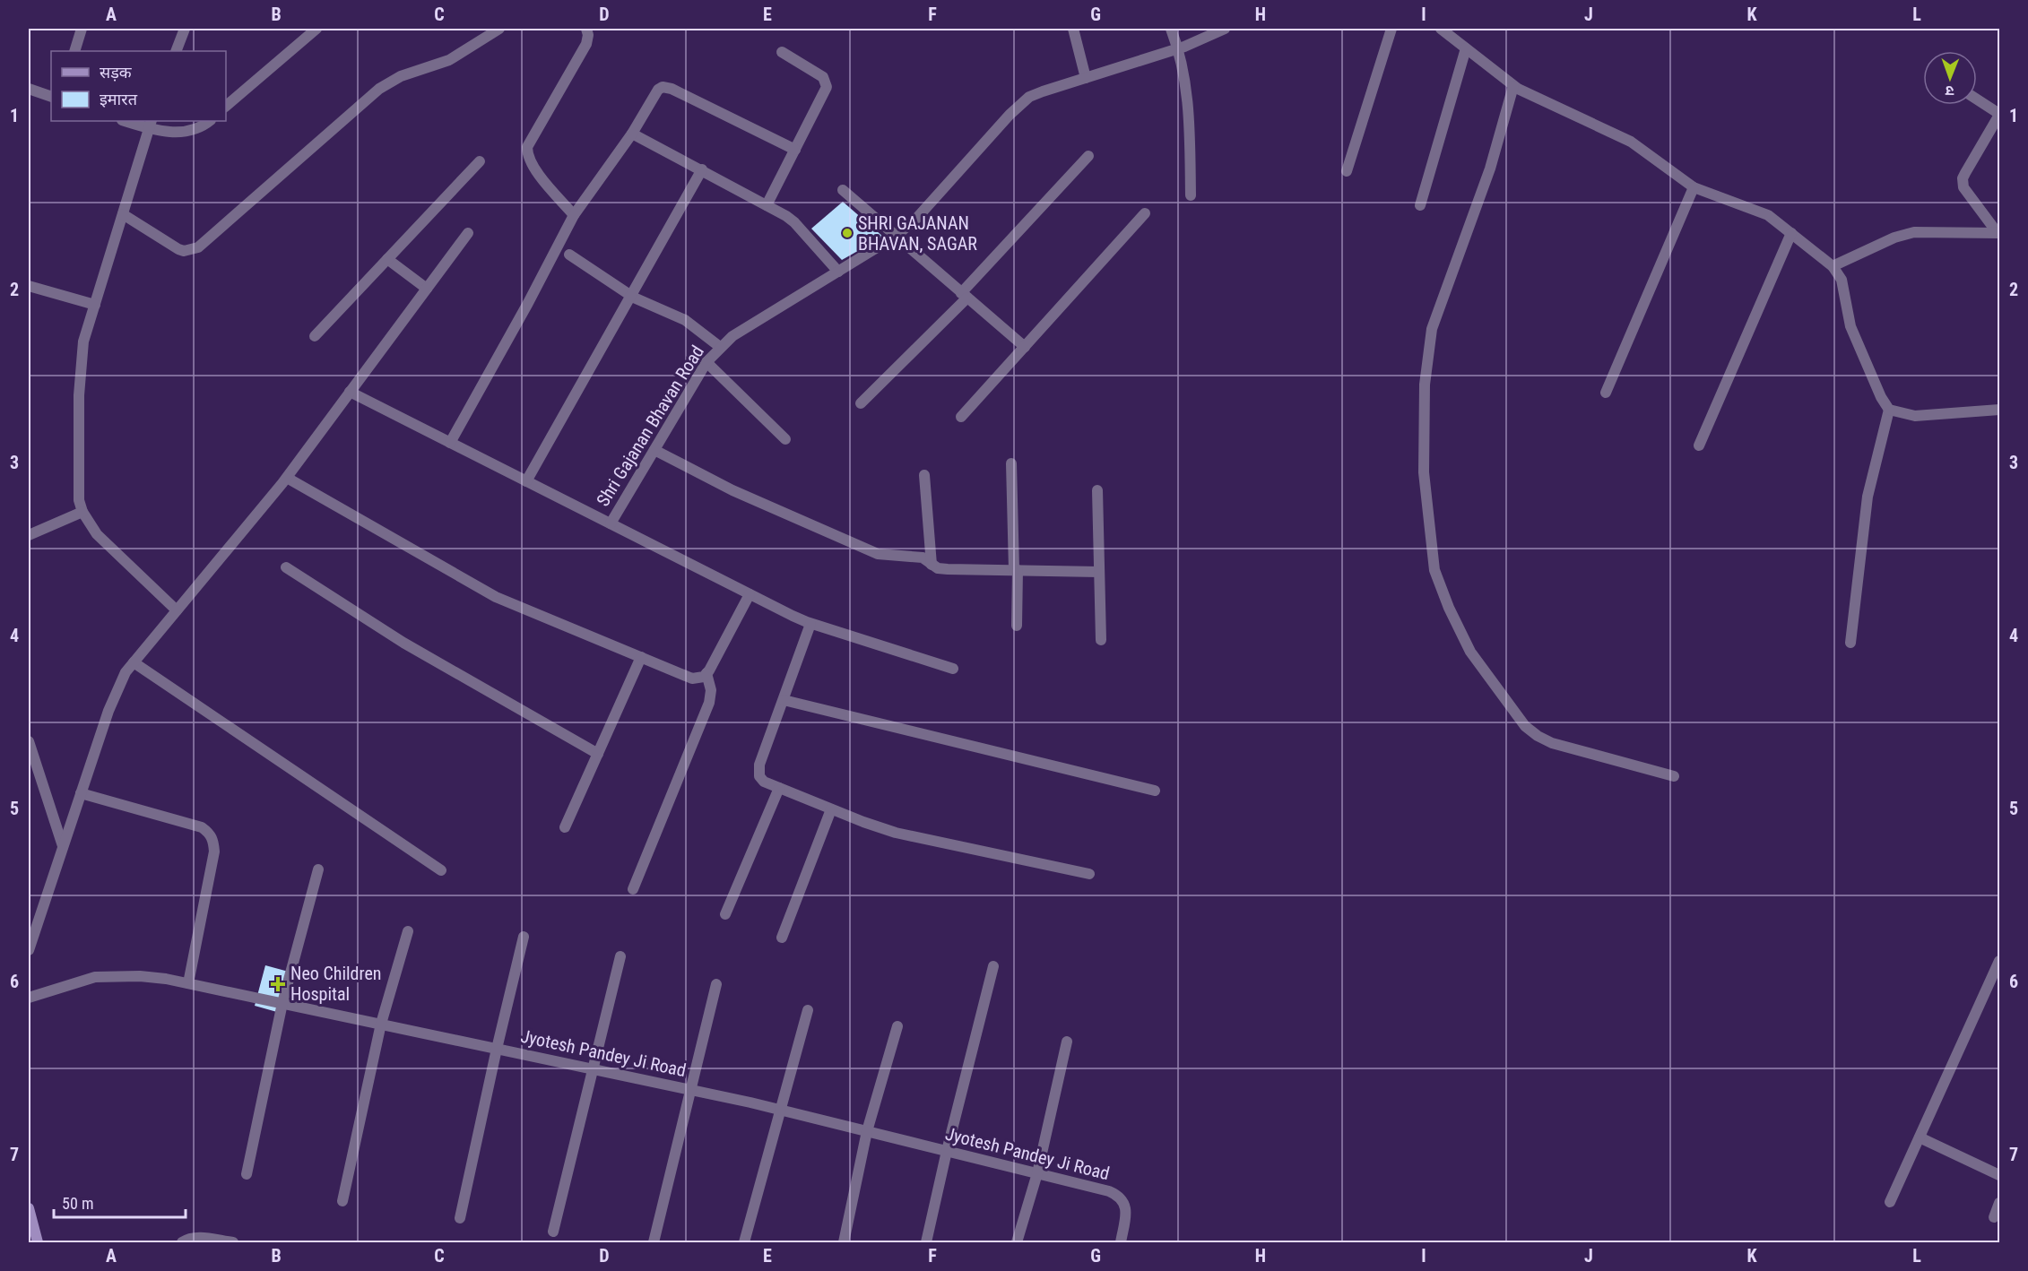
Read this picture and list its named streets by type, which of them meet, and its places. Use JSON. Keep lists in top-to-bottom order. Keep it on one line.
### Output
{"streets":{"street":["Shri Gajanan Bhavan Road","Jyotesh Pandey Ji Road"]},"places":{"other":["SHRI GAJANAN BHAVAN, SAGAR"],"health":["Neo Children Hospital"]},"legend":["सड़क","इमारत"],"scale_bar":"50 m","north":"bottom","grid":{"columns":["A","B","C","D","E","F","G","H","I","J","K","L"],"rows":["1","2","3","4","5","6","7"]}}
